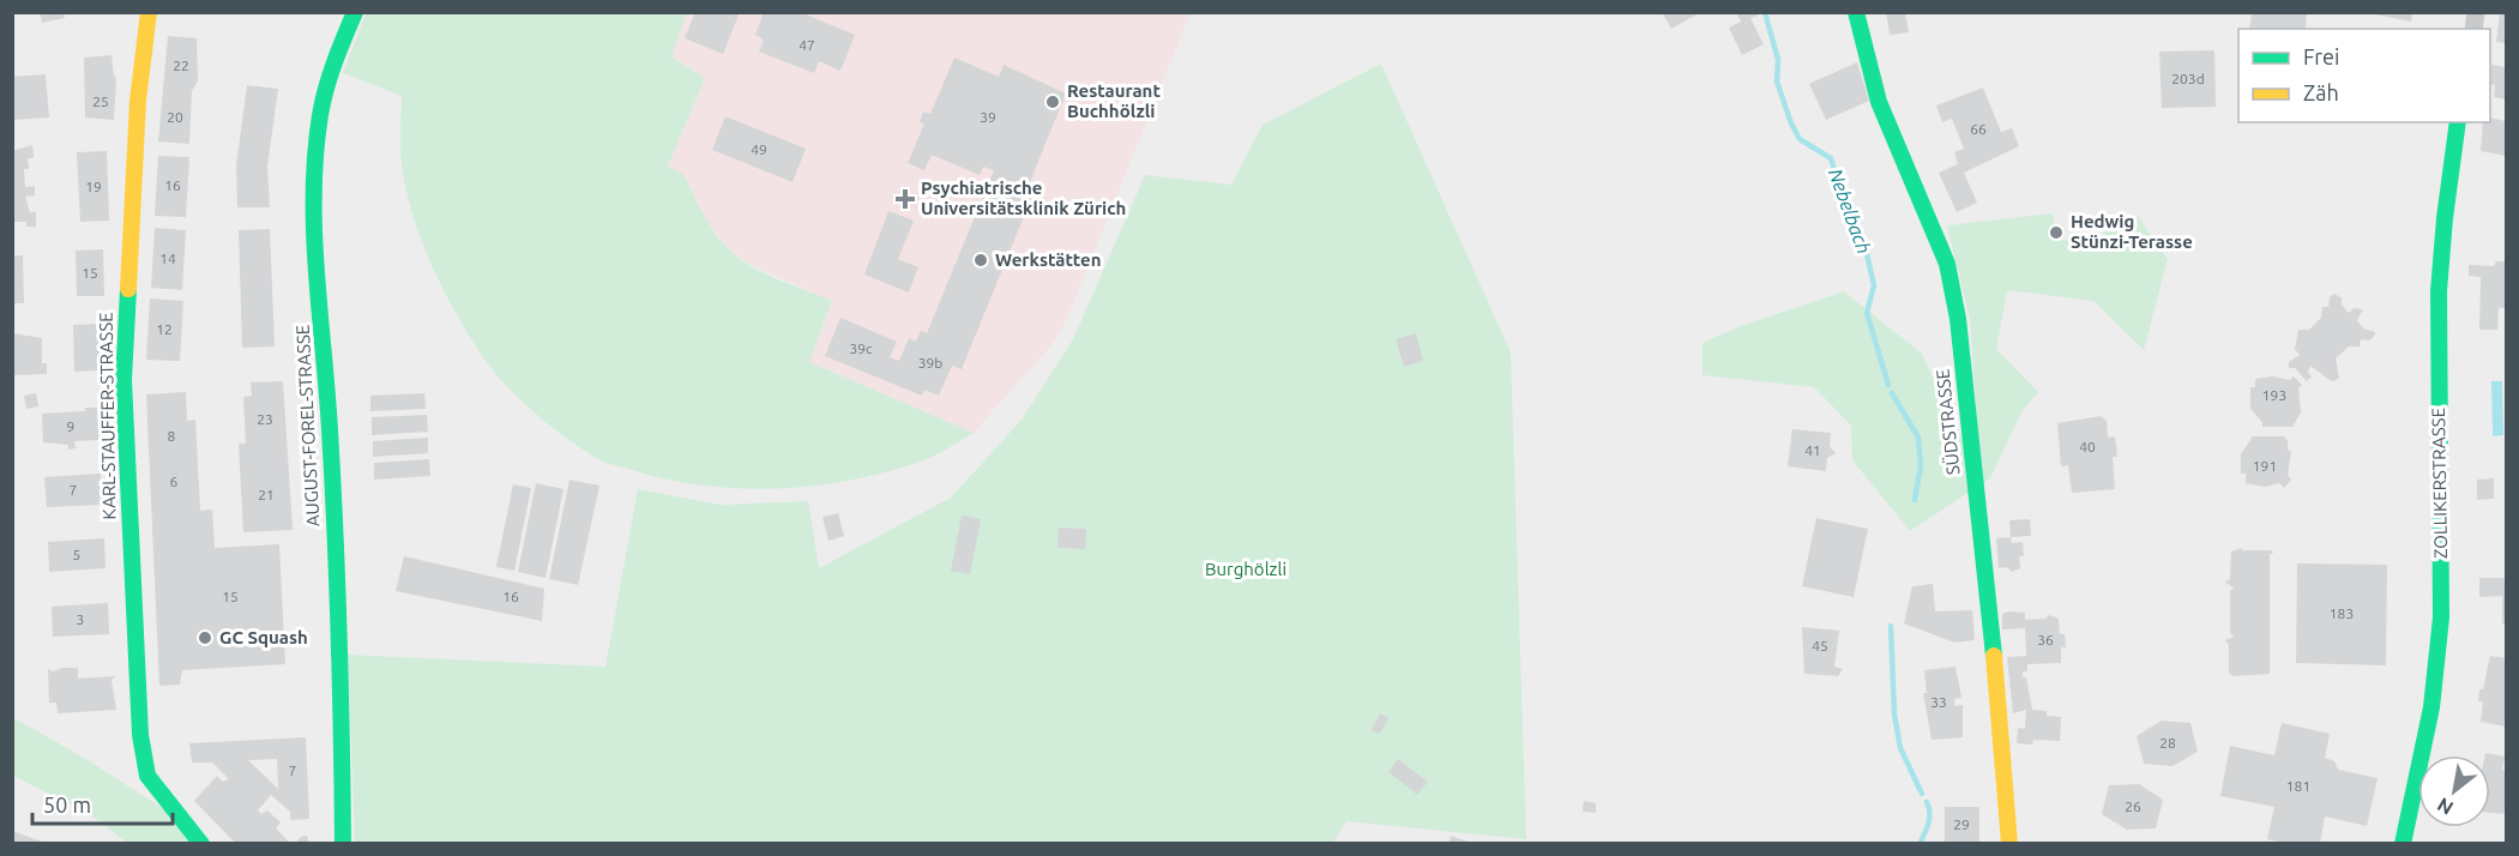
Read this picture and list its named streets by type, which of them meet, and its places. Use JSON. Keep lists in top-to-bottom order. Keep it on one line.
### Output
{"streets":{"street":["KARL-STAUFFER-STRASSE","SÜDSTRASSE","AUGUST-FOREL-STRASSE","ZOLLIKERSTRASSE"]},"water":["Nebelbach"],"parks":["Burghölzli"],"places":{"other":["Restaurant Buchhölzli","Hedwig Stünzi-Terasse","Werkstätten","GC Squash"],"health":["Psychiatrische Universitätsklinik Zürich"]},"house_numbers":["47","22","203d","25","20","39","66","49","16","19","14","15","12","39c","39b","193","23","9","8","40","41","191","6","7","21","5","15","16","183","3","36","45","33","28","7","181","26","29"],"legend":["Frei","Zäh"],"scale_bar":"50 m","north":"bottom left"}
